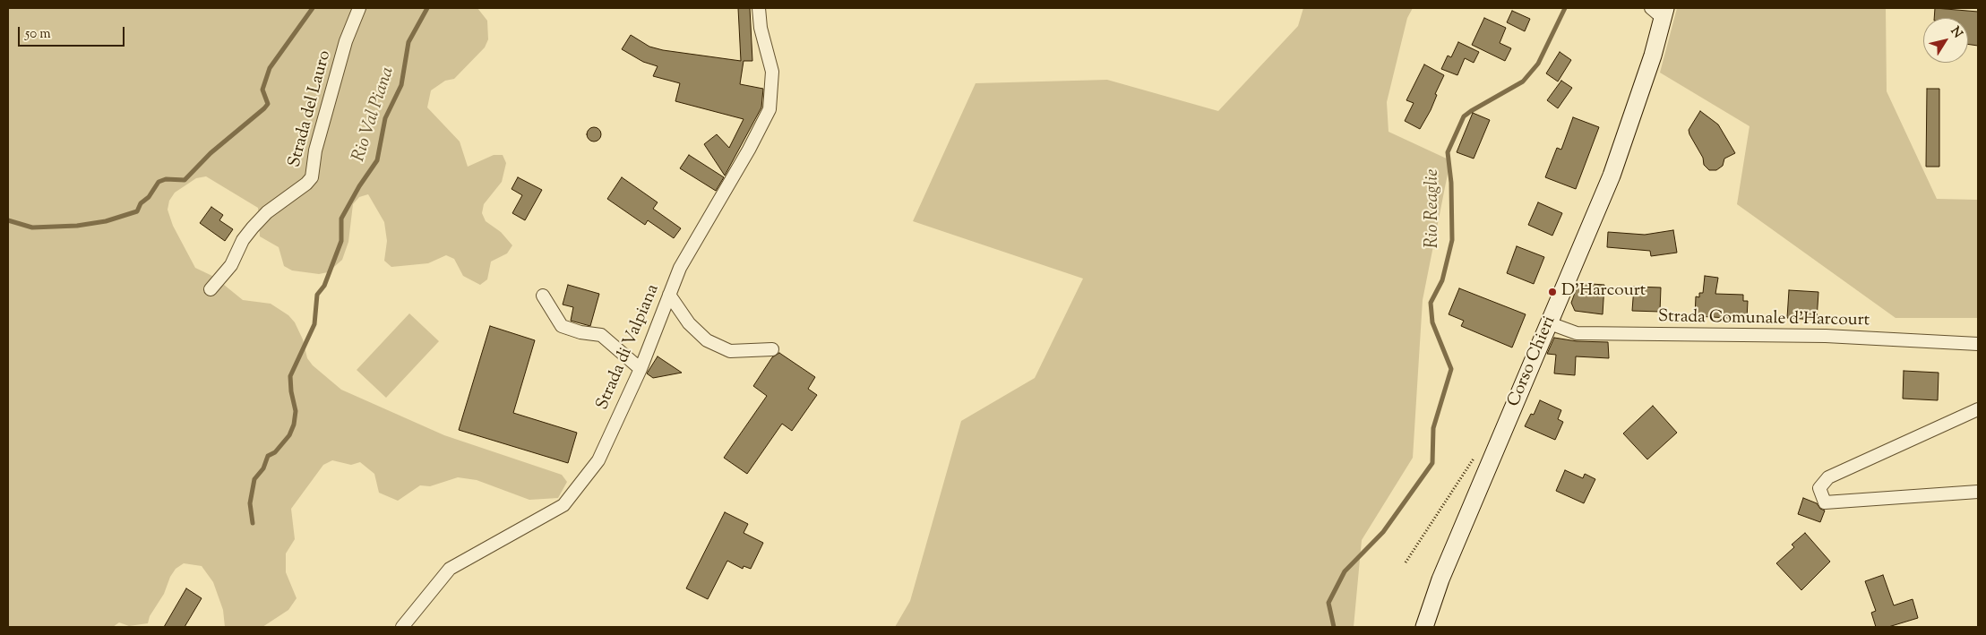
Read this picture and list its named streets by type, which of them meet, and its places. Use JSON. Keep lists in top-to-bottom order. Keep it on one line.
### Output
{"streets":{"main road":["Corso Chieri"],"street":["Strada del Lauro","Strada Comunale d'Harcourt","Strada di Valpiana"]},"crossings":[["Strada Comunale d'Harcourt","Corso Chieri"]],"water":["Rio Val Piana","Rio Reaglie"],"places":["D'Harcourt"],"scale_bar":"50 m","north":"top right"}
